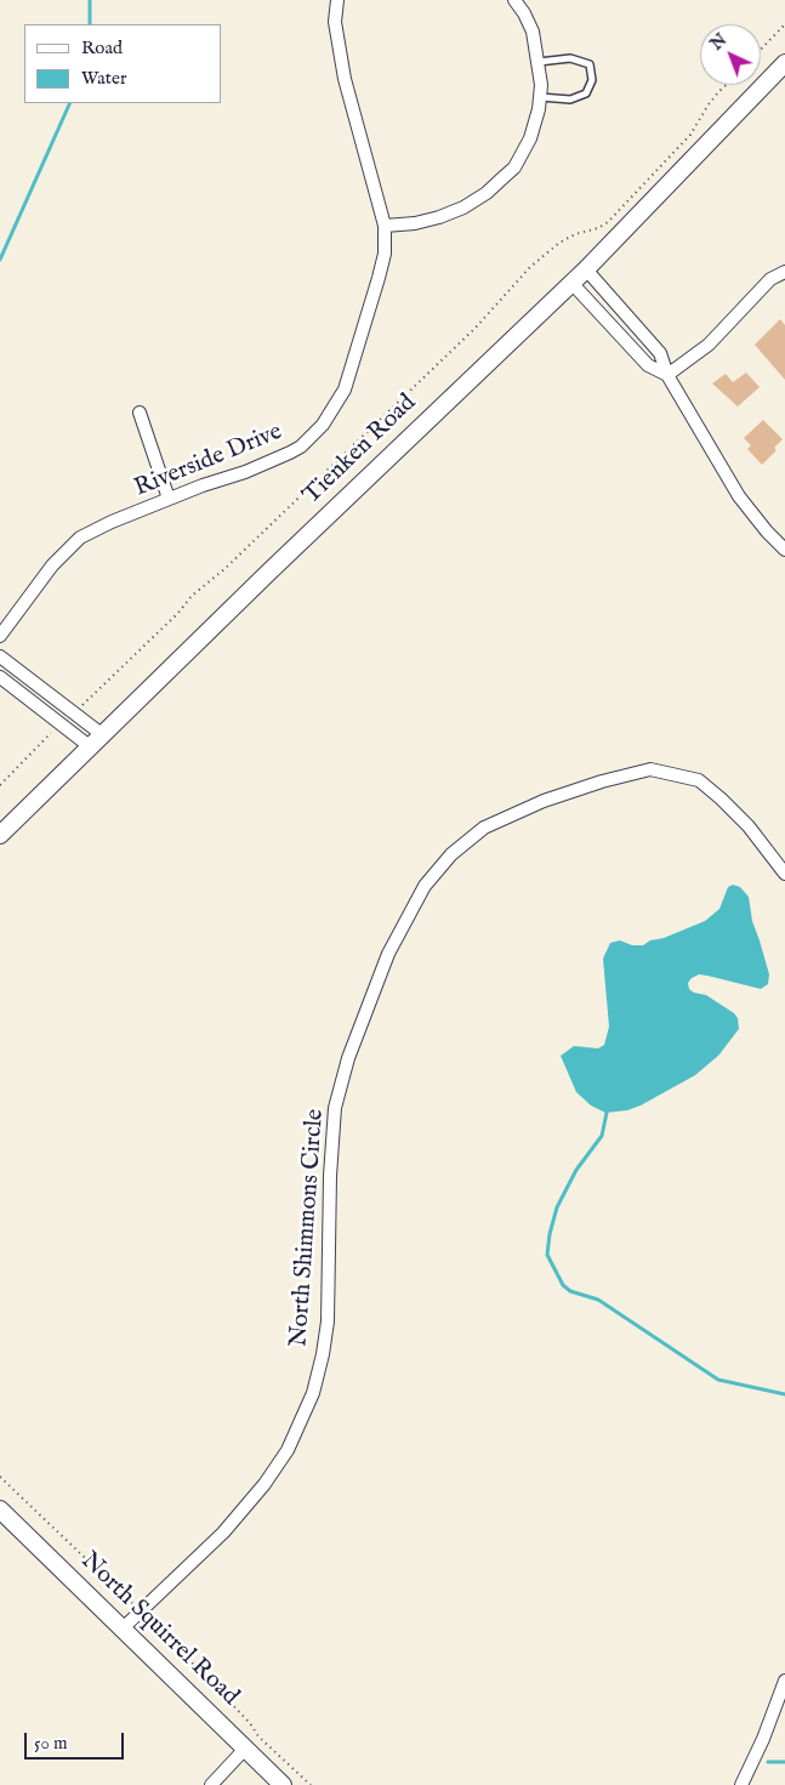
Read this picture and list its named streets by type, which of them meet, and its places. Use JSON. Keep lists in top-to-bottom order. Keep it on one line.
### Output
{"streets":{"street":["Tienken Road","Riverside Drive","North Shimmons Circle","North Squirrel Road"]},"crossings":[["North Shimmons Circle","North Squirrel Road"]],"legend":["Road","Water"],"scale_bar":"50 m","north":"top left"}
